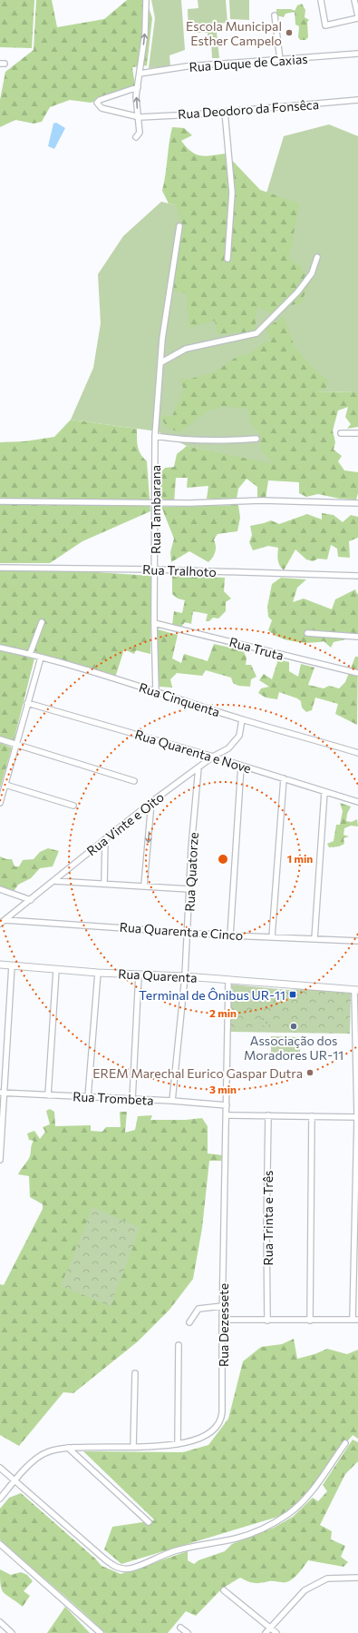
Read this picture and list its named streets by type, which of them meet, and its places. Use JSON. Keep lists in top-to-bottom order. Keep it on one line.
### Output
{"streets":{"street":["Rua Duque de Caxias","Rua Deodoro da Fonsêca","Rua Tambarana","Rua Tralhoto","Rua Truta","Rua Cinquenta","Rua Quarenta e Nove","Rua Vinte e Oito","Rua Quatorze","Rua Quarenta e Cinco","Rua Quarenta","Rua Trombeta","Rua Trinta e Três","Rua Dezessete"]},"crossings":[["Rua Tambarana","Rua Tralhoto"],["Rua Tambarana","Rua Truta"],["Rua Tambarana","Rua Cinquenta"],["Rua Cinquenta","Rua Vinte e Oito"],["Rua Quarenta e Nove","Rua Vinte e Oito"],["Rua Vinte e Oito","Rua Quatorze"],["Rua Vinte e Oito","Rua Quarenta e Cinco"],["Rua Quatorze","Rua Quarenta e Cinco"],["Rua Quatorze","Rua Quarenta"],["Rua Quatorze","Rua Trombeta"],["Rua Quarenta","Rua Dezessete"],["Rua Trombeta","Rua Dezessete"]],"places":{"other":["Escola Municipal Esther Campelo","Associação dos Moradores UR-11","EREM Marechal Eurico Gaspar Dutra"],"transit":["Terminal de Ônibus UR-11"]},"rings":["1 min","2 min","3 min"]}
